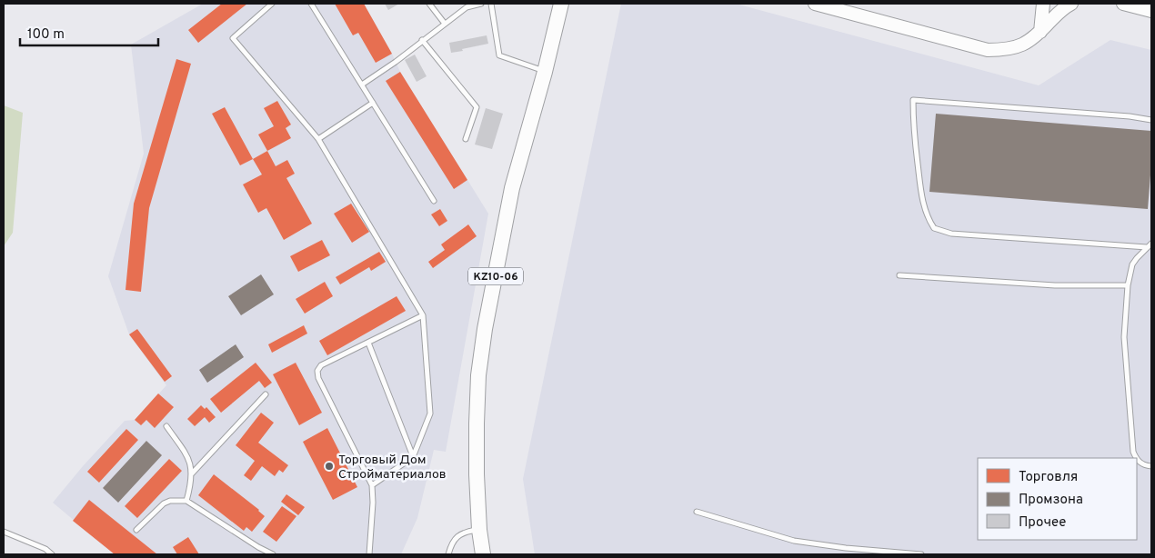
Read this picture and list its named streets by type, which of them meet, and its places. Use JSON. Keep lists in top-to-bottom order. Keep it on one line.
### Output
{"streets":{"highway":["KZ10-06"]},"places":["Торговый Дом Стройматериалов"],"legend":["Торговля","Промзона","Прочее"],"scale_bar":"100 m"}
